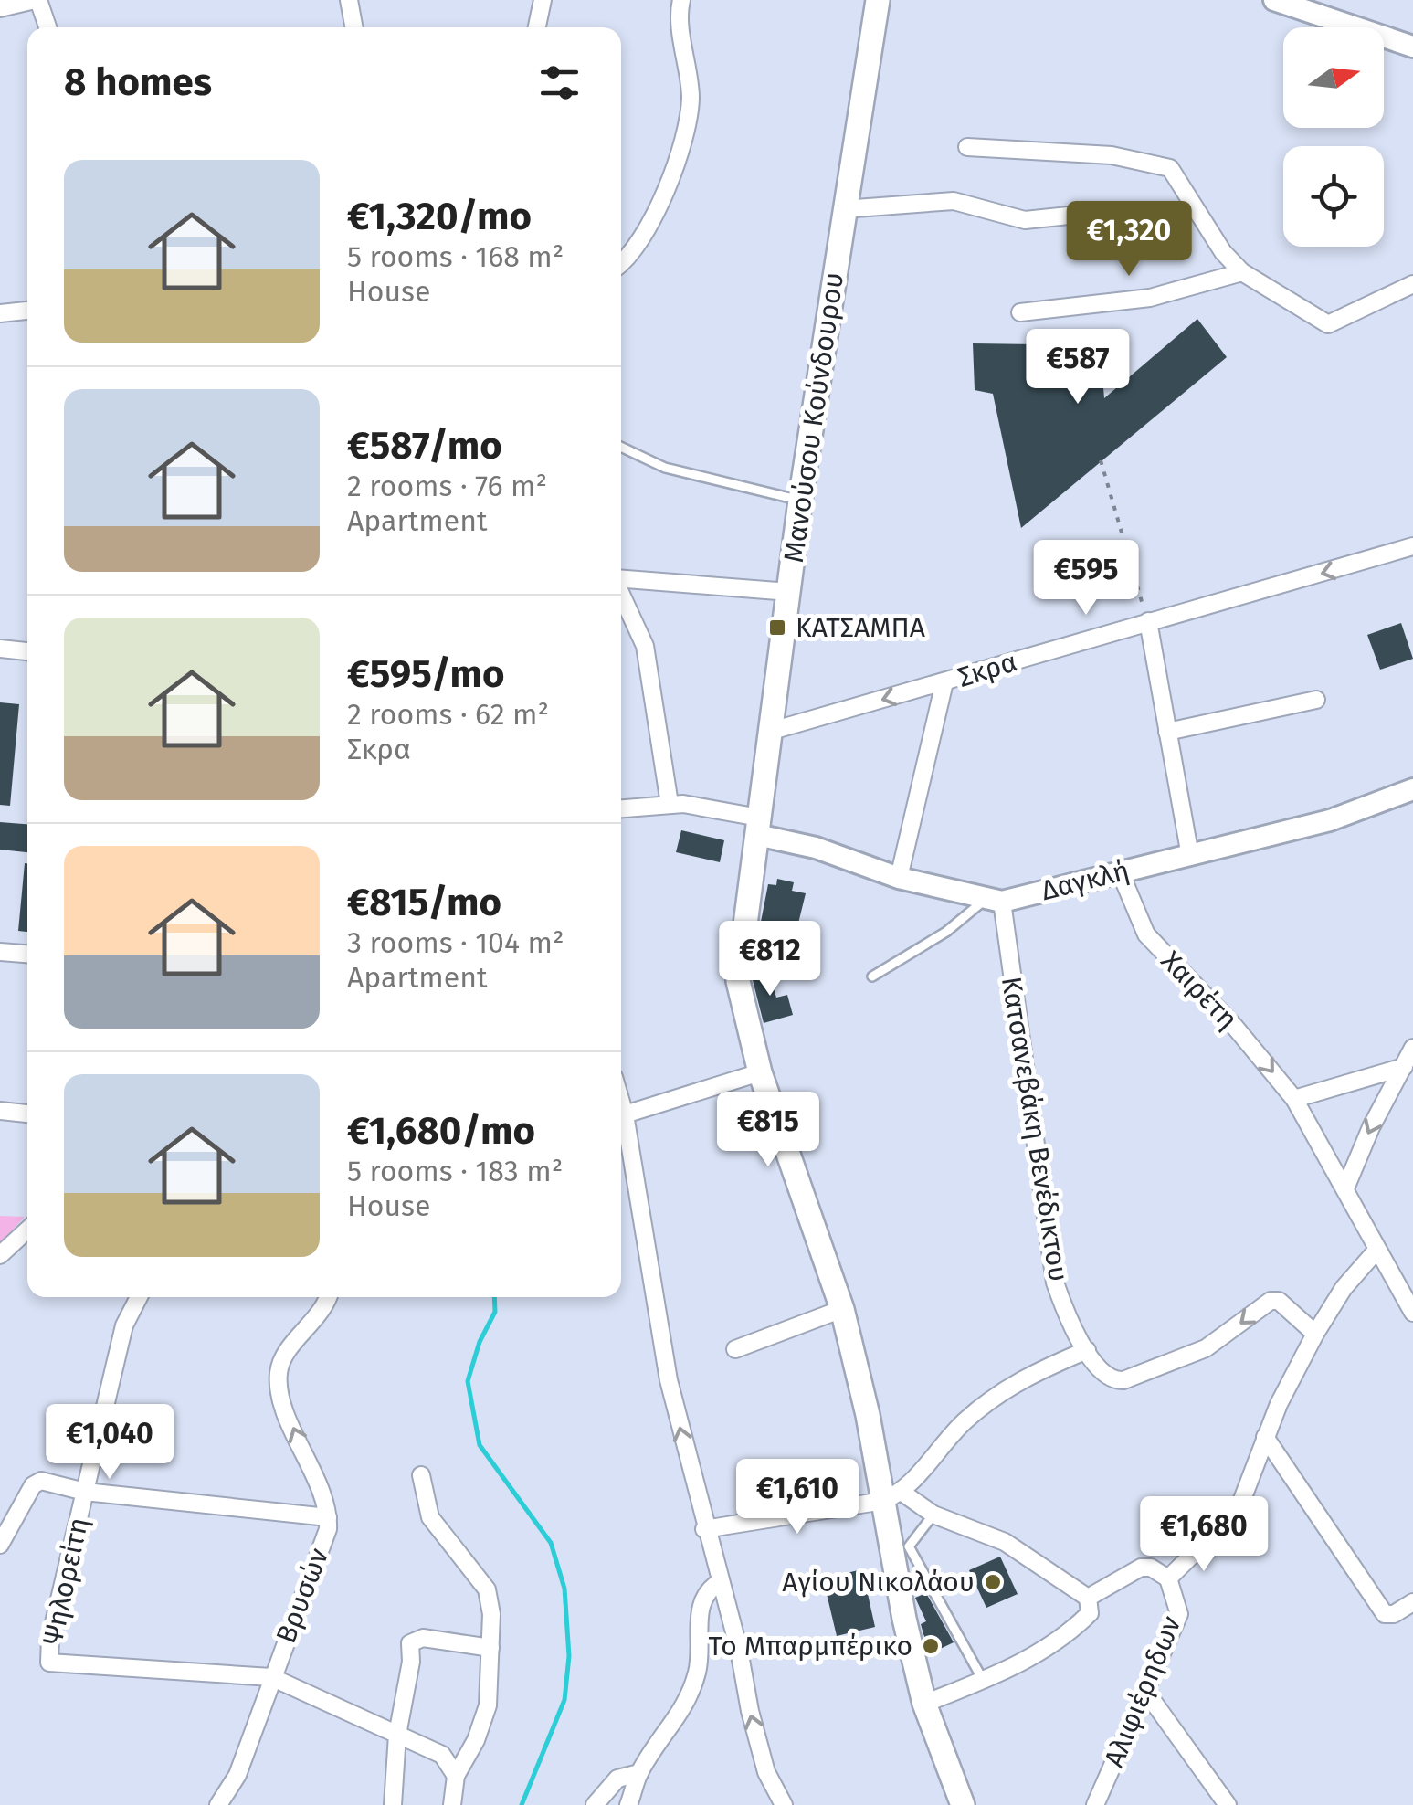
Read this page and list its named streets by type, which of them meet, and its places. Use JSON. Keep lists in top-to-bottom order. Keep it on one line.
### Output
{"streets":{"main road":["Μανούσου Κούνδουρου"],"street":["Σκρα","Δαγκλή","Χαιρέτη","Κατσανεβάκη Βενέδικτου","Ψηλορείτη","Βρυσών","Αλιφιέρηδων"]},"crossings":[["Μανούσου Κούνδουρου","Σκρα"],["Μανούσου Κούνδουρου","Δαγκλή"],["Δαγκλή","Χαιρέτη"],["Δαγκλή","Κατσανεβάκη Βενέδικτου"],["Ψηλορείτη","Βρυσών"]],"one_way":["Χαιρέτη","Βρυσών"],"places":{"transit":["ΚΑΤΣΑΜΠΑ"],"other":["Αγίου Νικολάου","Το Μπαρμπέρικο"]},"north":"right","page":{"heading":"8 homes","list":[{"name":"€1,320/mo","note":"5 rooms · 168 m² · House"},{"name":"€587/mo","note":"2 rooms · 76 m² · Apartment"},{"name":"€595/mo","note":"2 rooms · 62 m² · Σκρα"},{"name":"€815/mo","note":"3 rooms · 104 m² · Apartment"},{"name":"€1,680/mo","note":"5 rooms · 183 m² · House"}],"price":["€1,320","€587","€595","€812","€815","€1,040","€1,610","€1,680"]}}
